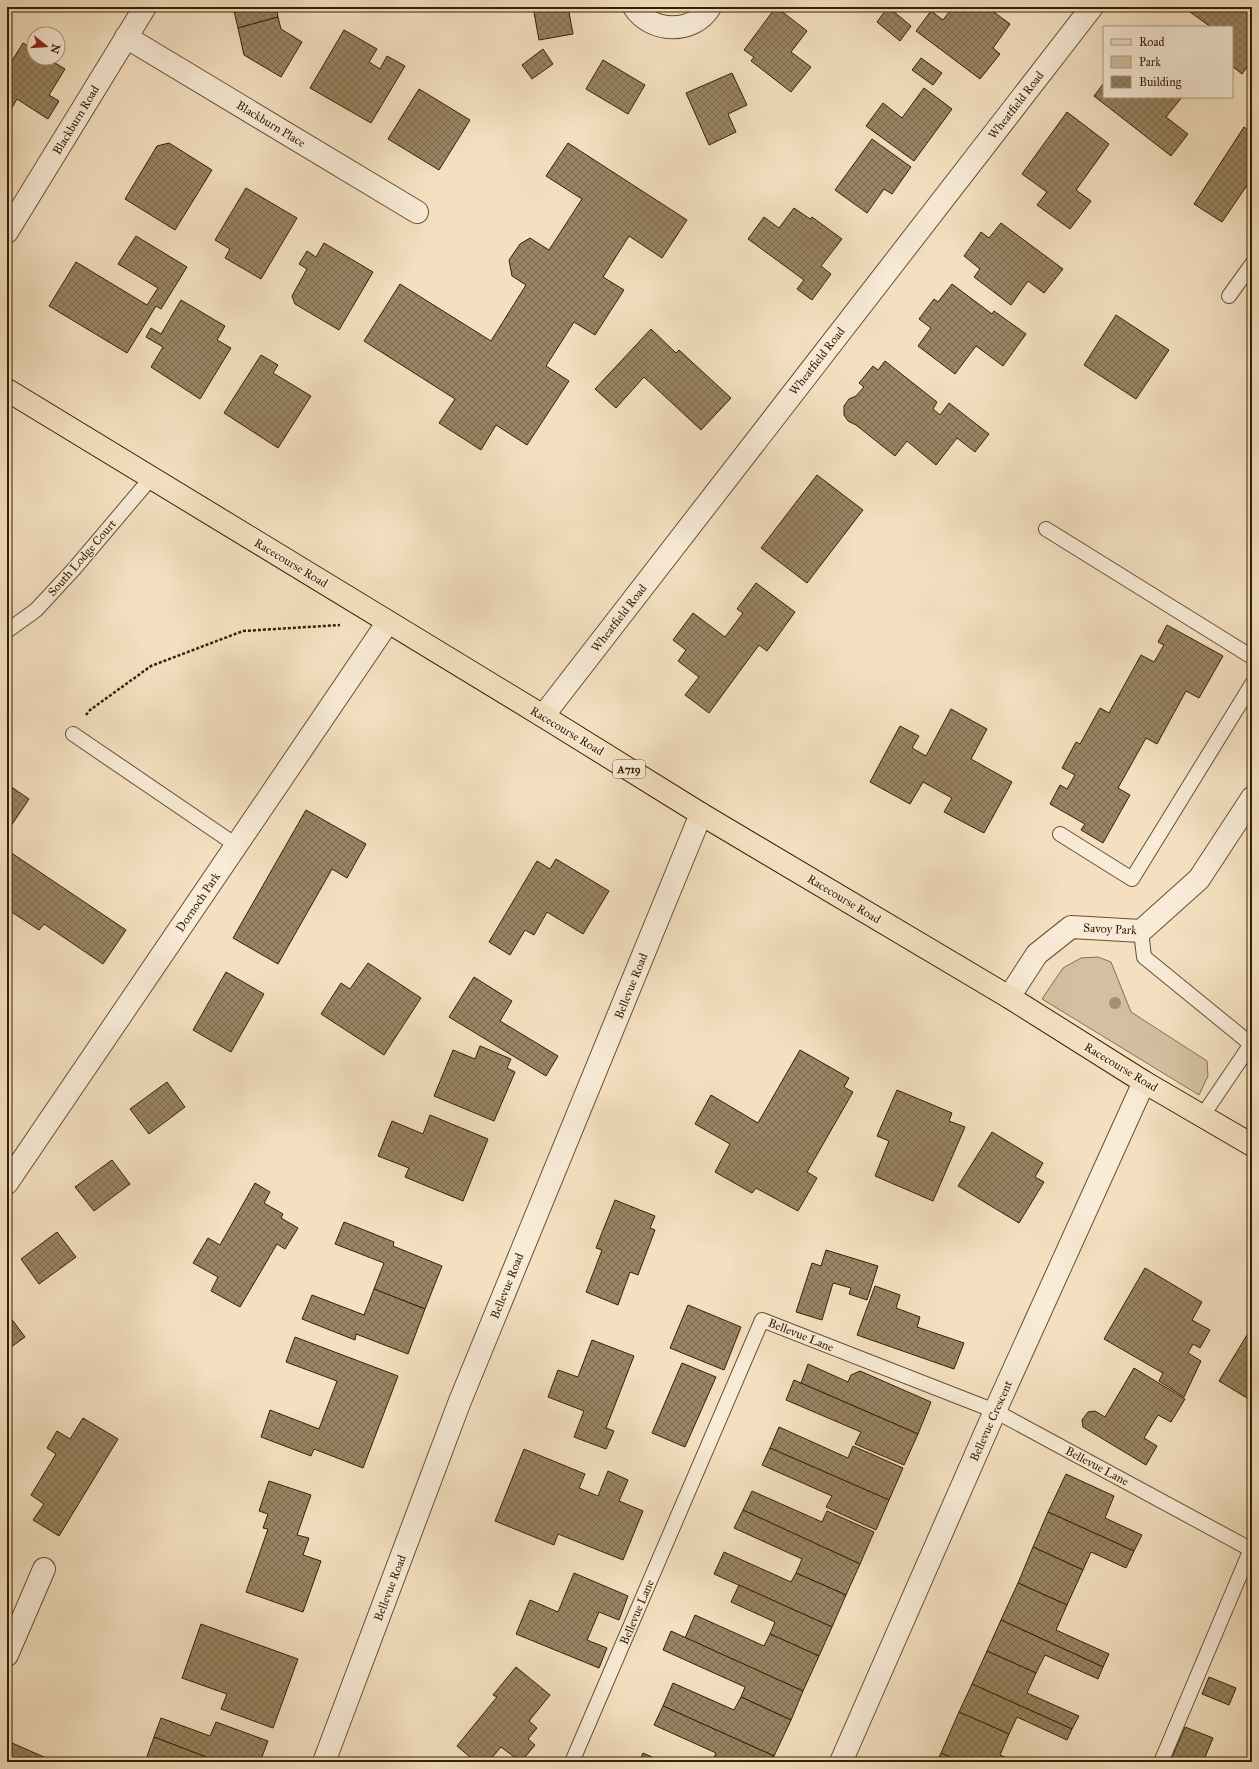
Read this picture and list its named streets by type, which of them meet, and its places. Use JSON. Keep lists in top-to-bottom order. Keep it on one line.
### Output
{"streets":{"main road":["Racecourse Road","A719"],"street":["Wheatfield Road","Blackburn Road","Blackburn Place","Dornoch Park","Savoy Park","Bellevue Road","Bellevue Crescent"],"lane":["South Lodge Court","Bellevue Lane"]},"crossings":[["Wheatfield Road","Racecourse Road"],["Blackburn Road","Blackburn Place"],["South Lodge Court","Racecourse Road"],["Racecourse Road","Dornoch Park"],["Racecourse Road","Savoy Park"],["Racecourse Road","Bellevue Road"],["Racecourse Road","Bellevue Crescent"],["Bellevue Lane","Bellevue Crescent"]],"legend":["Road","Park","Building"],"north":"right"}
